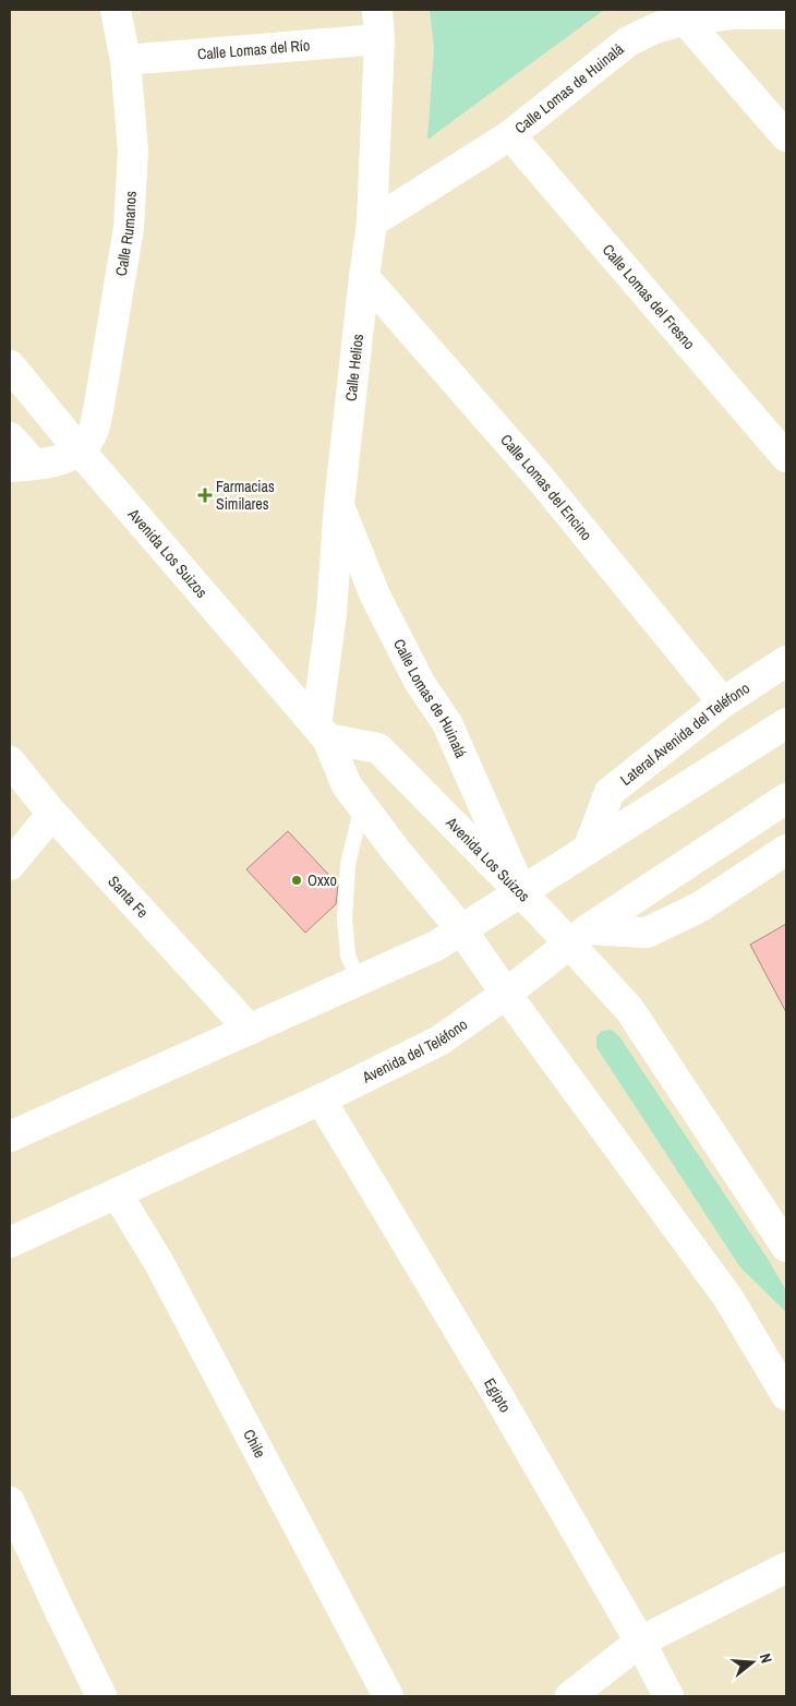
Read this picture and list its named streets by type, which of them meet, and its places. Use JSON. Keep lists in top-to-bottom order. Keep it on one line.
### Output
{"streets":{"street":["Calle Lomas del Río","Calle Lomas de Huinalá","Calle Rumanos","Calle Lomas del Fresno","Calle Helios","Calle Lomas del Encino","Avenida Los Suizos","Lateral Avenida del Teléfono","Santa Fe","Avenida del Teléfono","Egipto","Chile"]},"crossings":[["Calle Lomas del Río","Calle Rumanos"],["Calle Lomas del Río","Calle Helios"],["Calle Lomas de Huinalá","Calle Lomas del Fresno"],["Calle Lomas de Huinalá","Calle Helios"],["Calle Lomas de Huinalá","Avenida Los Suizos"],["Calle Rumanos","Avenida Los Suizos"],["Calle Helios","Calle Lomas del Encino"],["Calle Helios","Avenida Los Suizos"],["Calle Lomas del Encino","Lateral Avenida del Teléfono"],["Avenida Los Suizos","Avenida del Teléfono"],["Avenida del Teléfono","Egipto"],["Avenida del Teléfono","Chile"]],"places":{"health":["Farmacias Similares"],"other":["Oxxo"]},"north":"right"}
